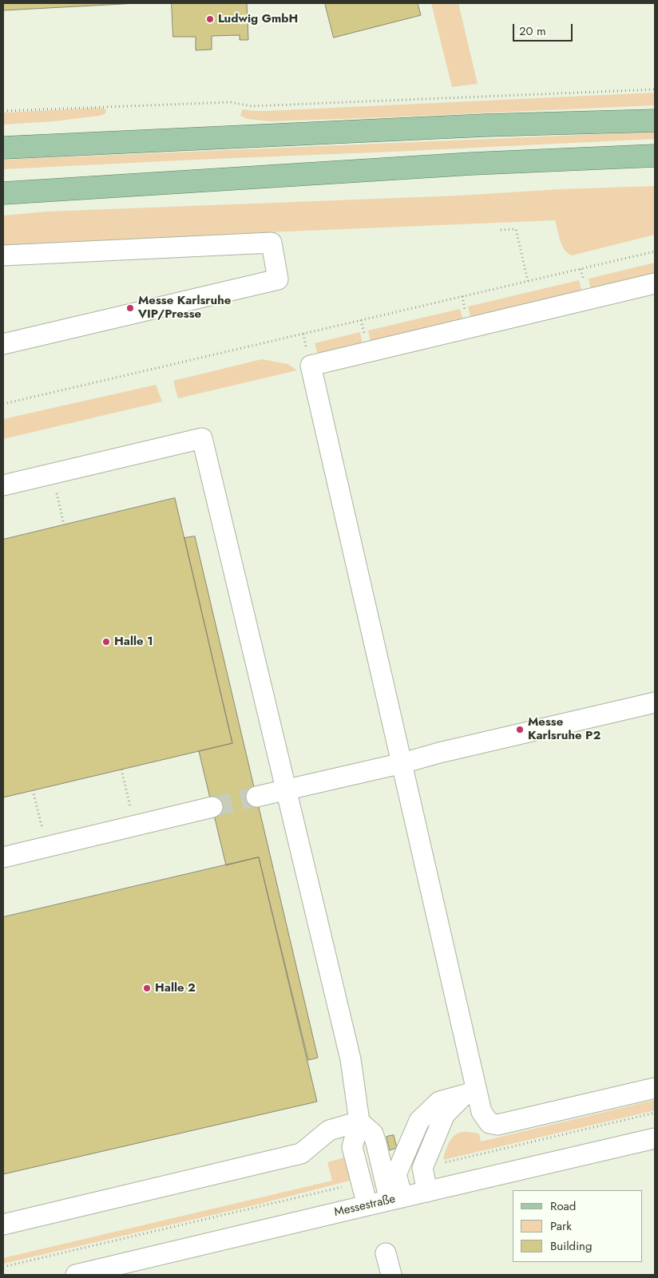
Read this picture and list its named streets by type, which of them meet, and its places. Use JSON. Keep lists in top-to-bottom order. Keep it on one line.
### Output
{"streets":{"street":["Messestraße"]},"places":["Ludwig GmbH","Messe Karlsruhe VIP/Presse","Halle 1","Messe Karlsruhe P2","Halle 2"],"legend":["Road","Park","Building"],"scale_bar":"20 m"}
